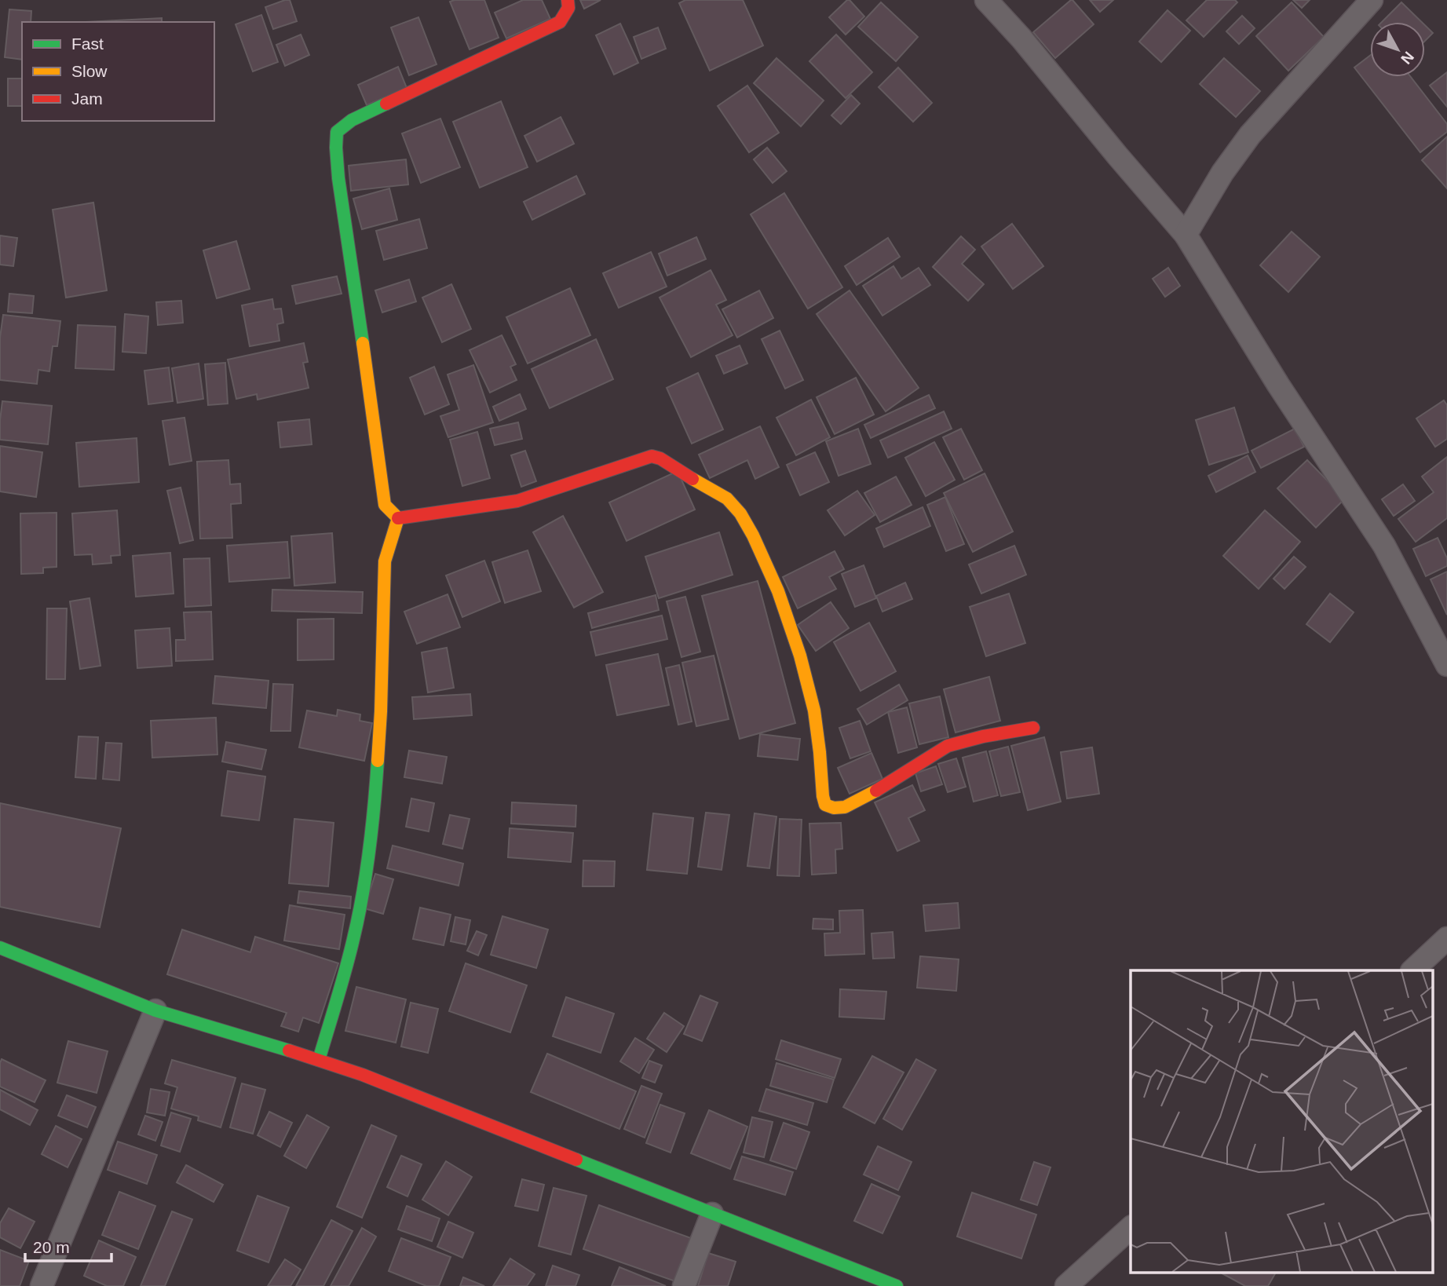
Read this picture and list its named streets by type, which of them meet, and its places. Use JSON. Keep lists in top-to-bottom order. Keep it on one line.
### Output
{"legend":["Fast","Slow","Jam"],"scale_bar":"20 m","north":"bottom right"}
